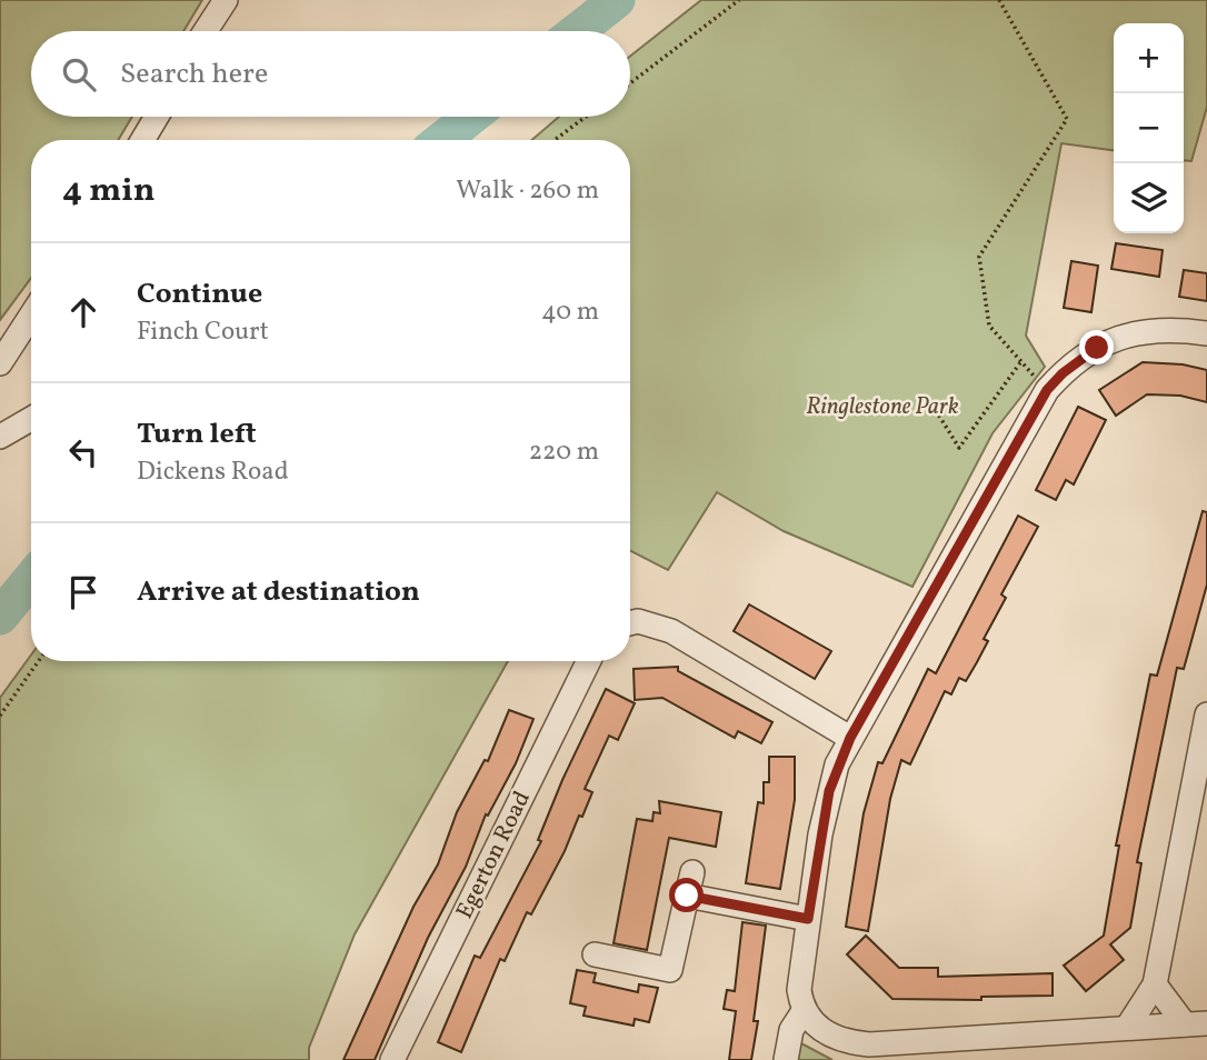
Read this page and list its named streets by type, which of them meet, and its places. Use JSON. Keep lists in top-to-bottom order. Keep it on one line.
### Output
{"streets":{"street":["Egerton Road"]},"parks":["Ringlestone Park"],"page":{"map_buttons":["+","−"],"search":"Search here","heading":["4 min","Walk · 260 m"],"list":[["Continue","Finch Court","40 m"],["Turn left","Dickens Road","220 m"],"Arrive at destination"]}}
